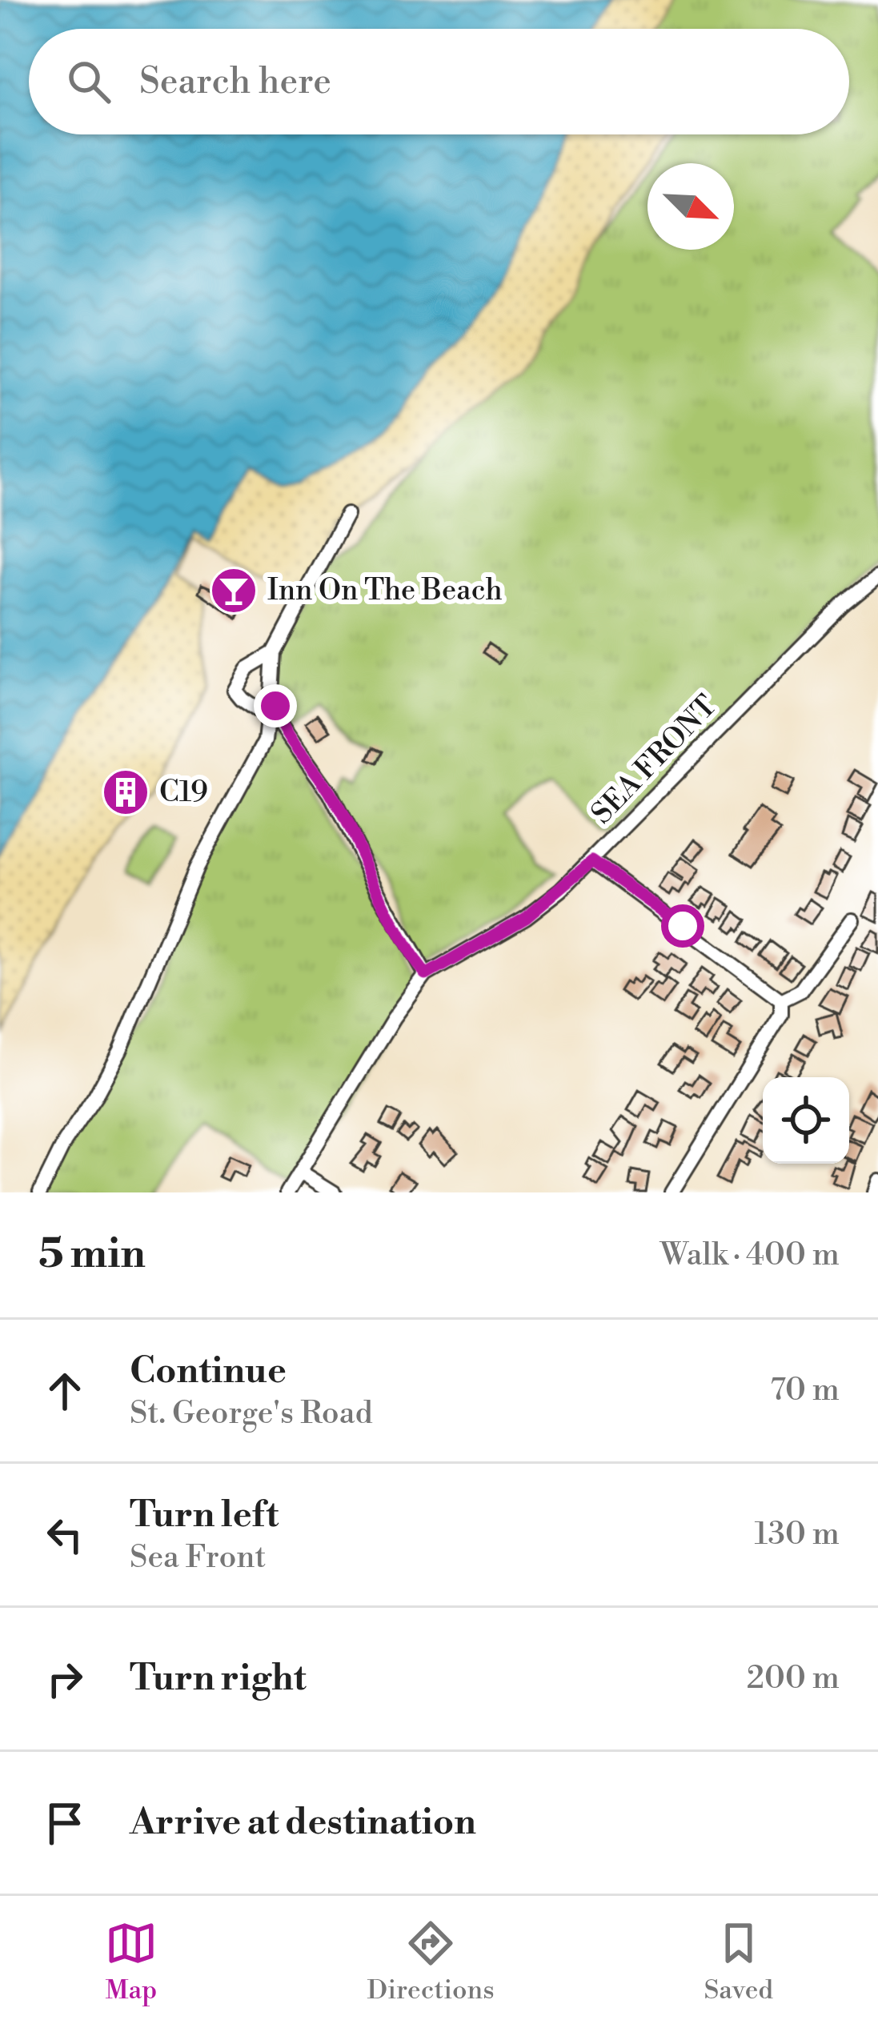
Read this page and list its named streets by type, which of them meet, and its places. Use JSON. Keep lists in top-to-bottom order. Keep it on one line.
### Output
{"streets":{"street":["SEA FRONT"]},"places":{"bar":["Inn On The Beach"],"building":["C19"]},"north":"bottom right","page":{"search":"Search here","heading":["5 min","Walk · 400 m"],"list":[["Continue","St. George's Road","70 m"],["Turn left","Sea Front","130 m"],["Turn right","200 m"],"Arrive at destination"],"nav":["Map","Directions","Saved"]}}
